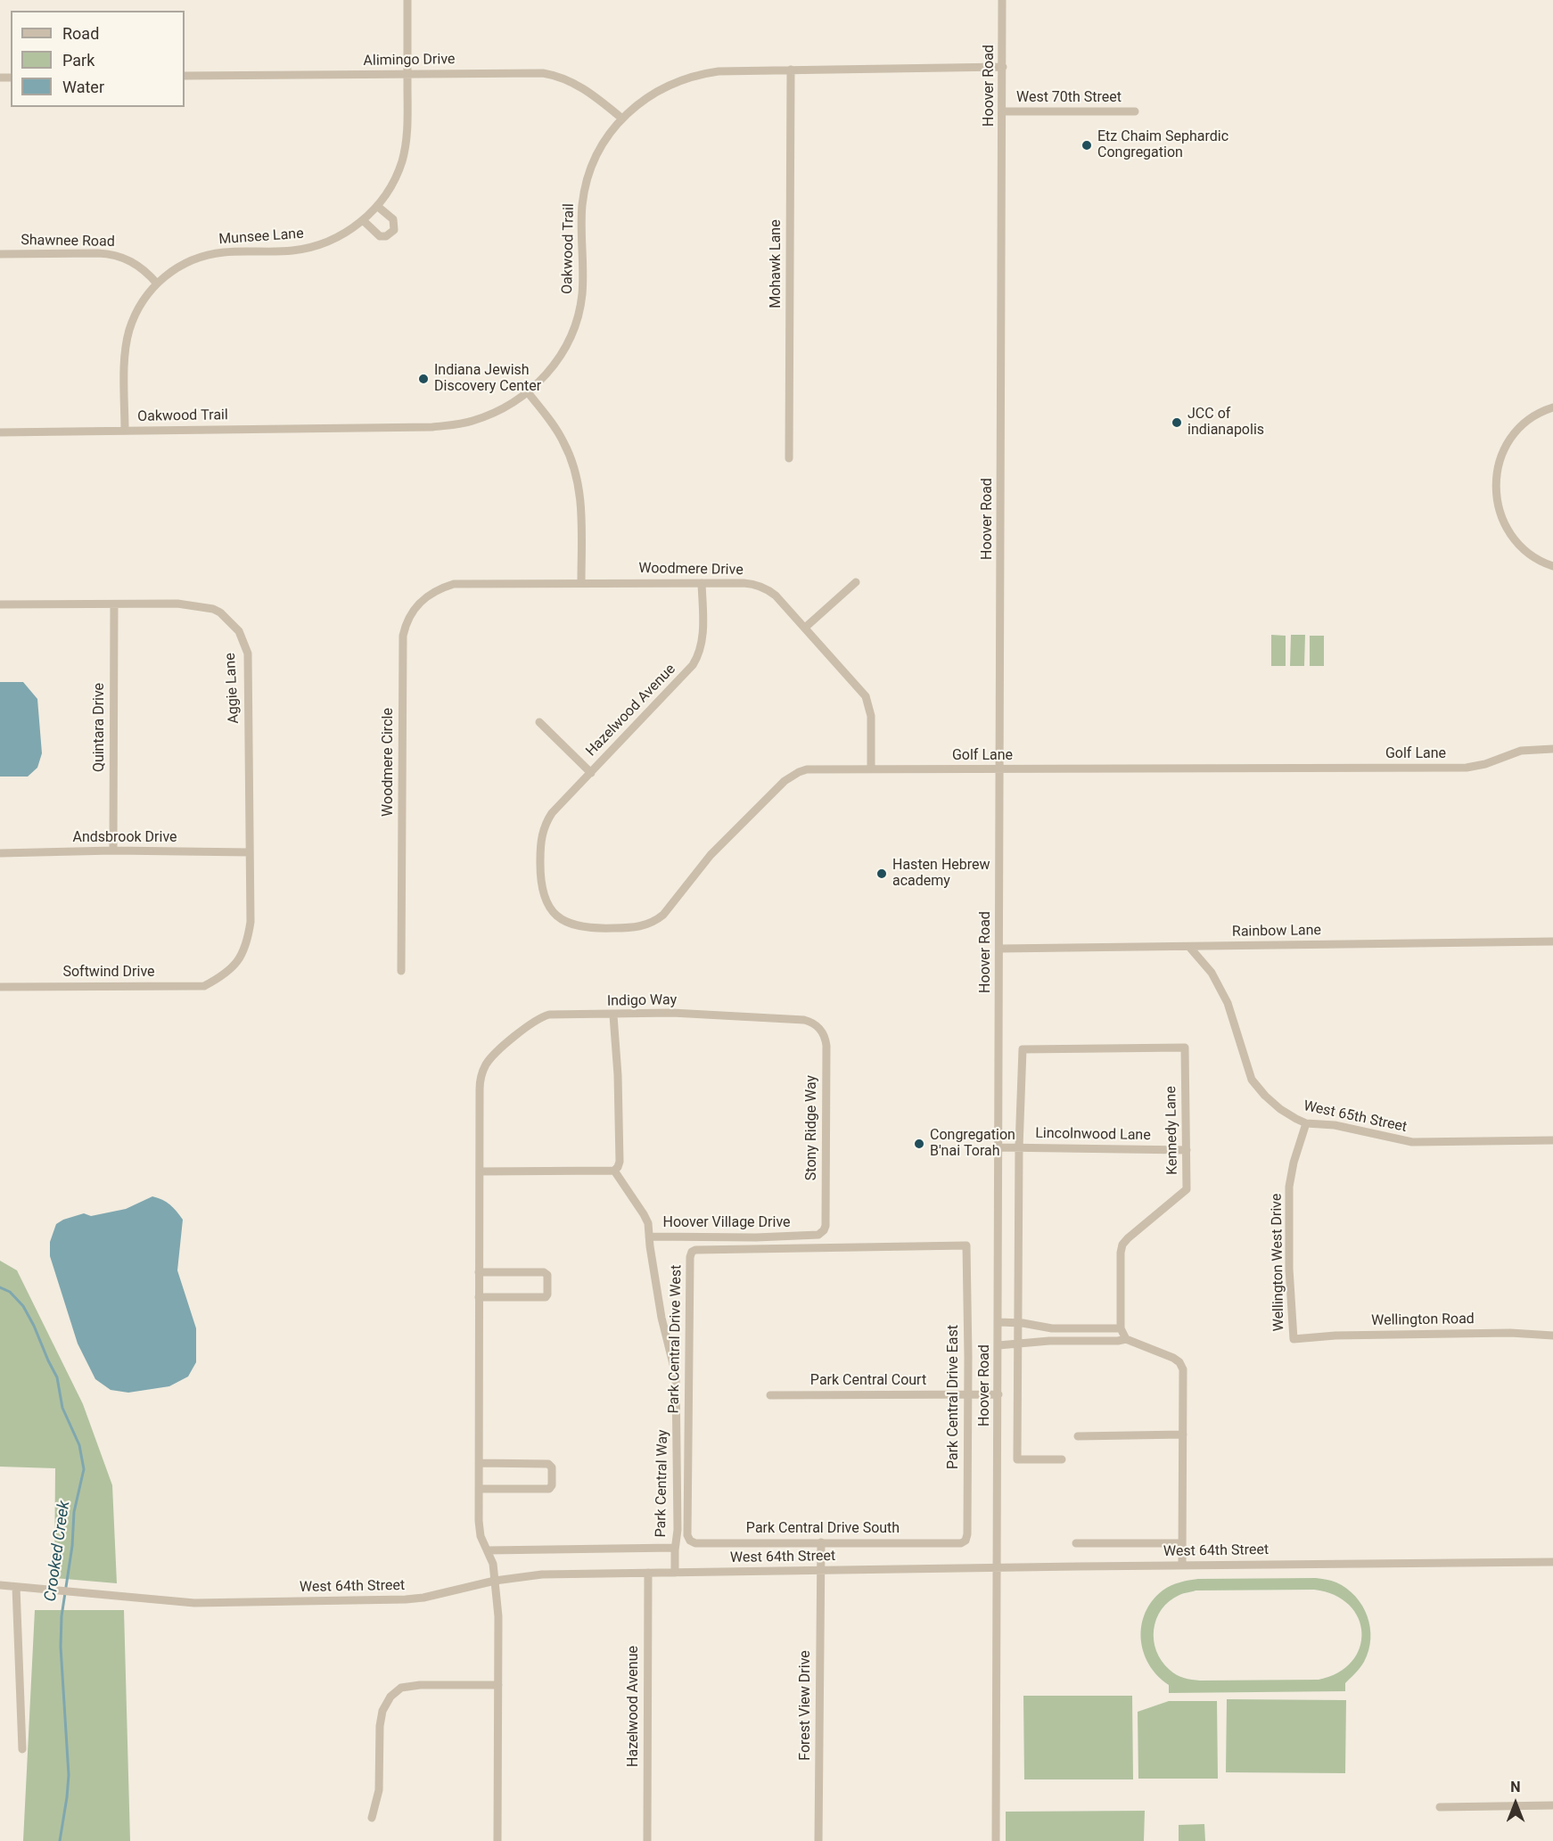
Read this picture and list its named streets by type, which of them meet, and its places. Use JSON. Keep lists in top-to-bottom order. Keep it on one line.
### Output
{"streets":{"street":["Alimingo Drive","Hoover Road","West 70th Street","Munsee Lane","Shawnee Road","Oakwood Trail","Mohawk Lane","Woodmere Drive","Aggie Lane","Hazelwood Avenue","Quintara Drive","Golf Lane","Woodmere Circle","Andsbrook Drive","Rainbow Lane","Softwind Drive","Indigo Way","West 65th Street","Stony Ridge Way","Kennedy Lane","Lincolnwood Lane","Hoover Village Drive","Wellington West Drive","Wellington Road","Park Central Drive West","Park Central Court","Park Central Drive East","Park Central Way","Park Central Drive South","West 64th Street","Forest View Drive"]},"crossings":[["Alimingo Drive","Munsee Lane"],["Alimingo Drive","Oakwood Trail"],["Hoover Road","West 70th Street"],["Hoover Road","Oakwood Trail"],["Hoover Road","Golf Lane"],["Hoover Road","Rainbow Lane"],["Hoover Road","Lincolnwood Lane"],["Hoover Road","Park Central Court"],["Hoover Road","West 64th Street"],["Munsee Lane","Shawnee Road"],["Munsee Lane","Oakwood Trail"],["Oakwood Trail","Mohawk Lane"],["Woodmere Drive","Hazelwood Avenue"],["Woodmere Drive","Golf Lane"],["Woodmere Drive","Woodmere Circle"],["Aggie Lane","Quintara Drive"],["Aggie Lane","Andsbrook Drive"],["Aggie Lane","Softwind Drive"],["Hazelwood Avenue","Golf Lane"],["Hazelwood Avenue","West 64th Street"],["Quintara Drive","Andsbrook Drive"],["Rainbow Lane","West 65th Street"],["Indigo Way","Stony Ridge Way"],["West 65th Street","Wellington West Drive"],["Stony Ridge Way","Hoover Village Drive"],["Kennedy Lane","Lincolnwood Lane"],["Hoover Village Drive","Park Central Way"],["Wellington West Drive","Wellington Road"],["Park Central Drive West","Park Central Drive East"],["Park Central Drive West","Park Central Drive South"],["Park Central Court","Park Central Drive East"],["Park Central Drive East","Park Central Drive South"],["Park Central Way","West 64th Street"],["Park Central Drive South","Forest View Drive"],["West 64th Street","Forest View Drive"]],"water":["Crooked Creek"],"places":["Etz Chaim Sephardic Congregation","Indiana Jewish Discovery Center","JCC of indianapolis","Hasten Hebrew academy","Congregation B'nai Torah"],"legend":["Road","Park","Water"],"north":"top"}
